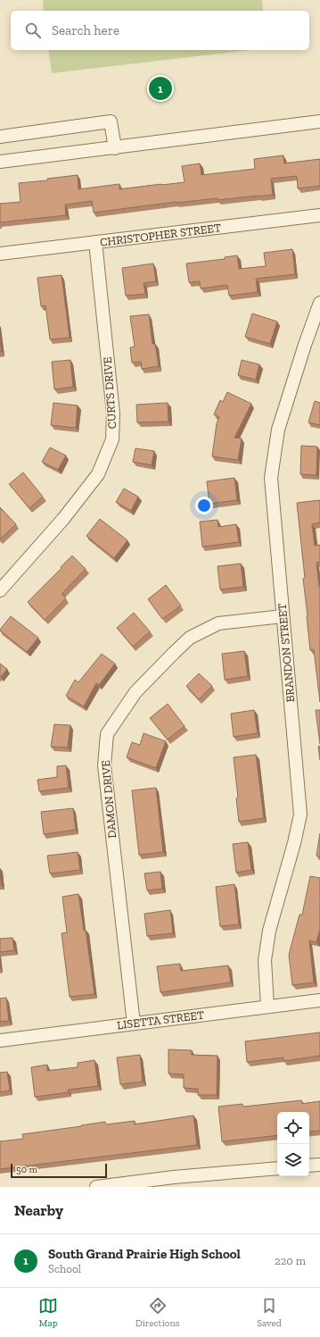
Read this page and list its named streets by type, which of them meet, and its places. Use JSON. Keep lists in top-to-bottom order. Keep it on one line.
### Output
{"streets":{"street":["CHRISTOPHER STREET","CURTS DRIVE","BRANDON STREET","DAMON DRIVE","LISETTA STREET"]},"crossings":[["CHRISTOPHER STREET","CURTS DRIVE"],["BRANDON STREET","DAMON DRIVE"],["BRANDON STREET","LISETTA STREET"],["DAMON DRIVE","LISETTA STREET"]],"scale_bar":"50 m","page":{"search":"Search here","pins":"1","scale":"50 m","heading":"Nearby","list":[{"mark":"1","name":"South Grand Prairie High School","note":"School","value":"220 m"}],"nav":["Map","Directions","Saved"]}}
